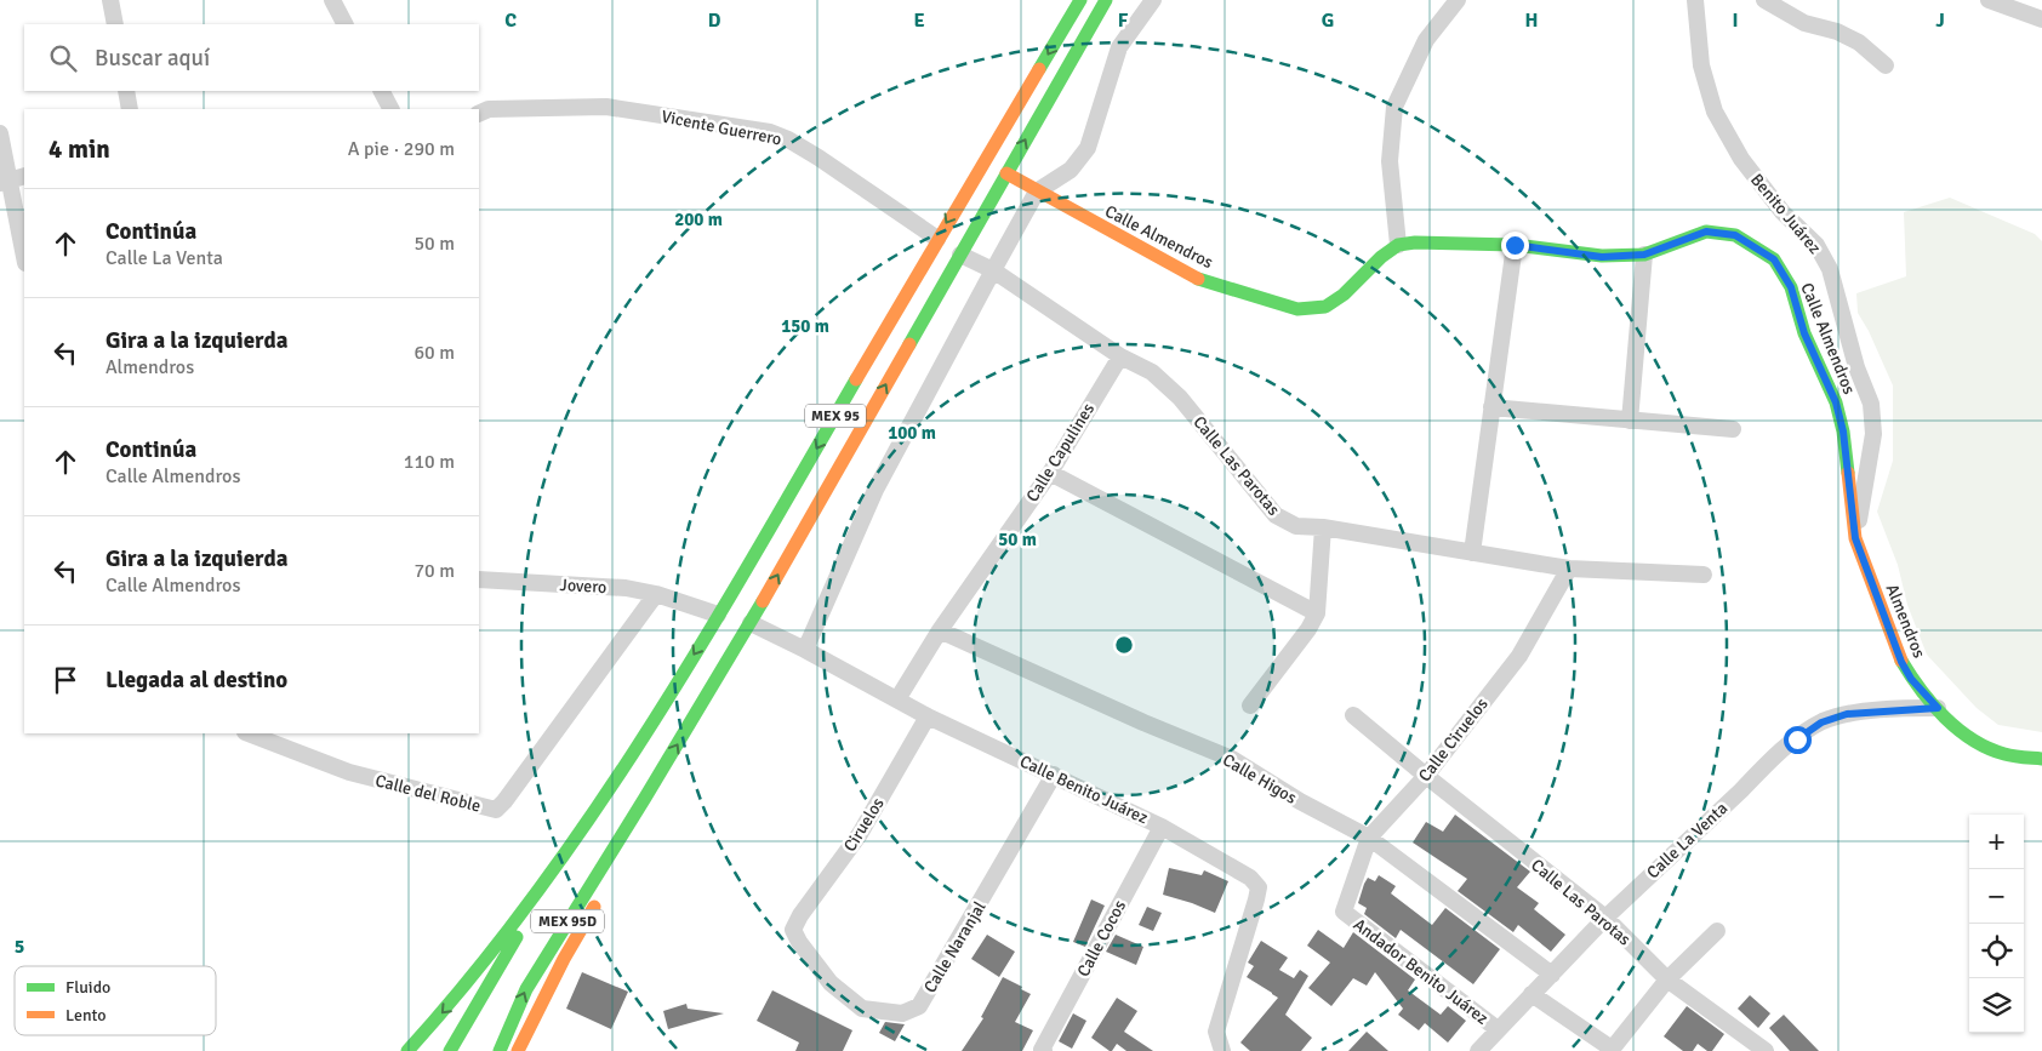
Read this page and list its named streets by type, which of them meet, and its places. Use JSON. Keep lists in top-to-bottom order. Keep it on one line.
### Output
{"streets":{"main road":["Calle Almendros","MEX 95","Almendros","MEX 95D"],"street":["Vicente Guerrero","Benito Juárez","Calle Capulines","Calle Las Parotas","Jovero","Calle Ciruelos","Calle Higos","Calle Benito Juárez","Calle del Roble","Ciruelos","Calle La Venta","Calle Cocos","Calle Naranjal","Andador Benito Juárez"]},"crossings":[["Vicente Guerrero","MEX 95"],["Benito Juárez","Calle Almendros"],["Benito Juárez","Almendros"],["Calle Almendros","MEX 95"],["Calle Almendros","Almendros"],["MEX 95","Calle Las Parotas"],["MEX 95","Jovero"],["MEX 95","Calle Benito Juárez"],["MEX 95","MEX 95D"],["Calle Capulines","Calle Las Parotas"],["Calle Capulines","Calle Higos"],["Calle Capulines","Calle Benito Juárez"],["Calle Las Parotas","Calle Ciruelos"],["Calle Las Parotas","Calle La Venta"],["Jovero","Calle del Roble"],["Almendros","Calle La Venta"],["Calle Ciruelos","Calle Higos"],["Calle Ciruelos","Andador Benito Juárez"],["Calle Higos","Calle La Venta"],["Calle Benito Juárez","Ciruelos"],["Calle Benito Juárez","Calle Cocos"],["Calle Benito Juárez","Calle Naranjal"],["Ciruelos","Calle Naranjal"],["Calle La Venta","Andador Benito Juárez"]],"legend":["Fluido","Lento"],"page":{"search":"Buscar aquí","heading":["4 min","A pie · 290 m"],"list":[["Continúa","Calle La Venta","50 m"],["Gira a la izquierda","Almendros","60 m"],["Continúa","Calle Almendros","110 m"],["Gira a la izquierda","Calle Almendros","70 m"],"Llegada al destino"],"map_buttons":["+","−"]},"grid":{"columns":["C","D","E","F","G","H","I","J"],"rows":["5"]},"rings":["200 m","150 m","100 m","50 m"]}
